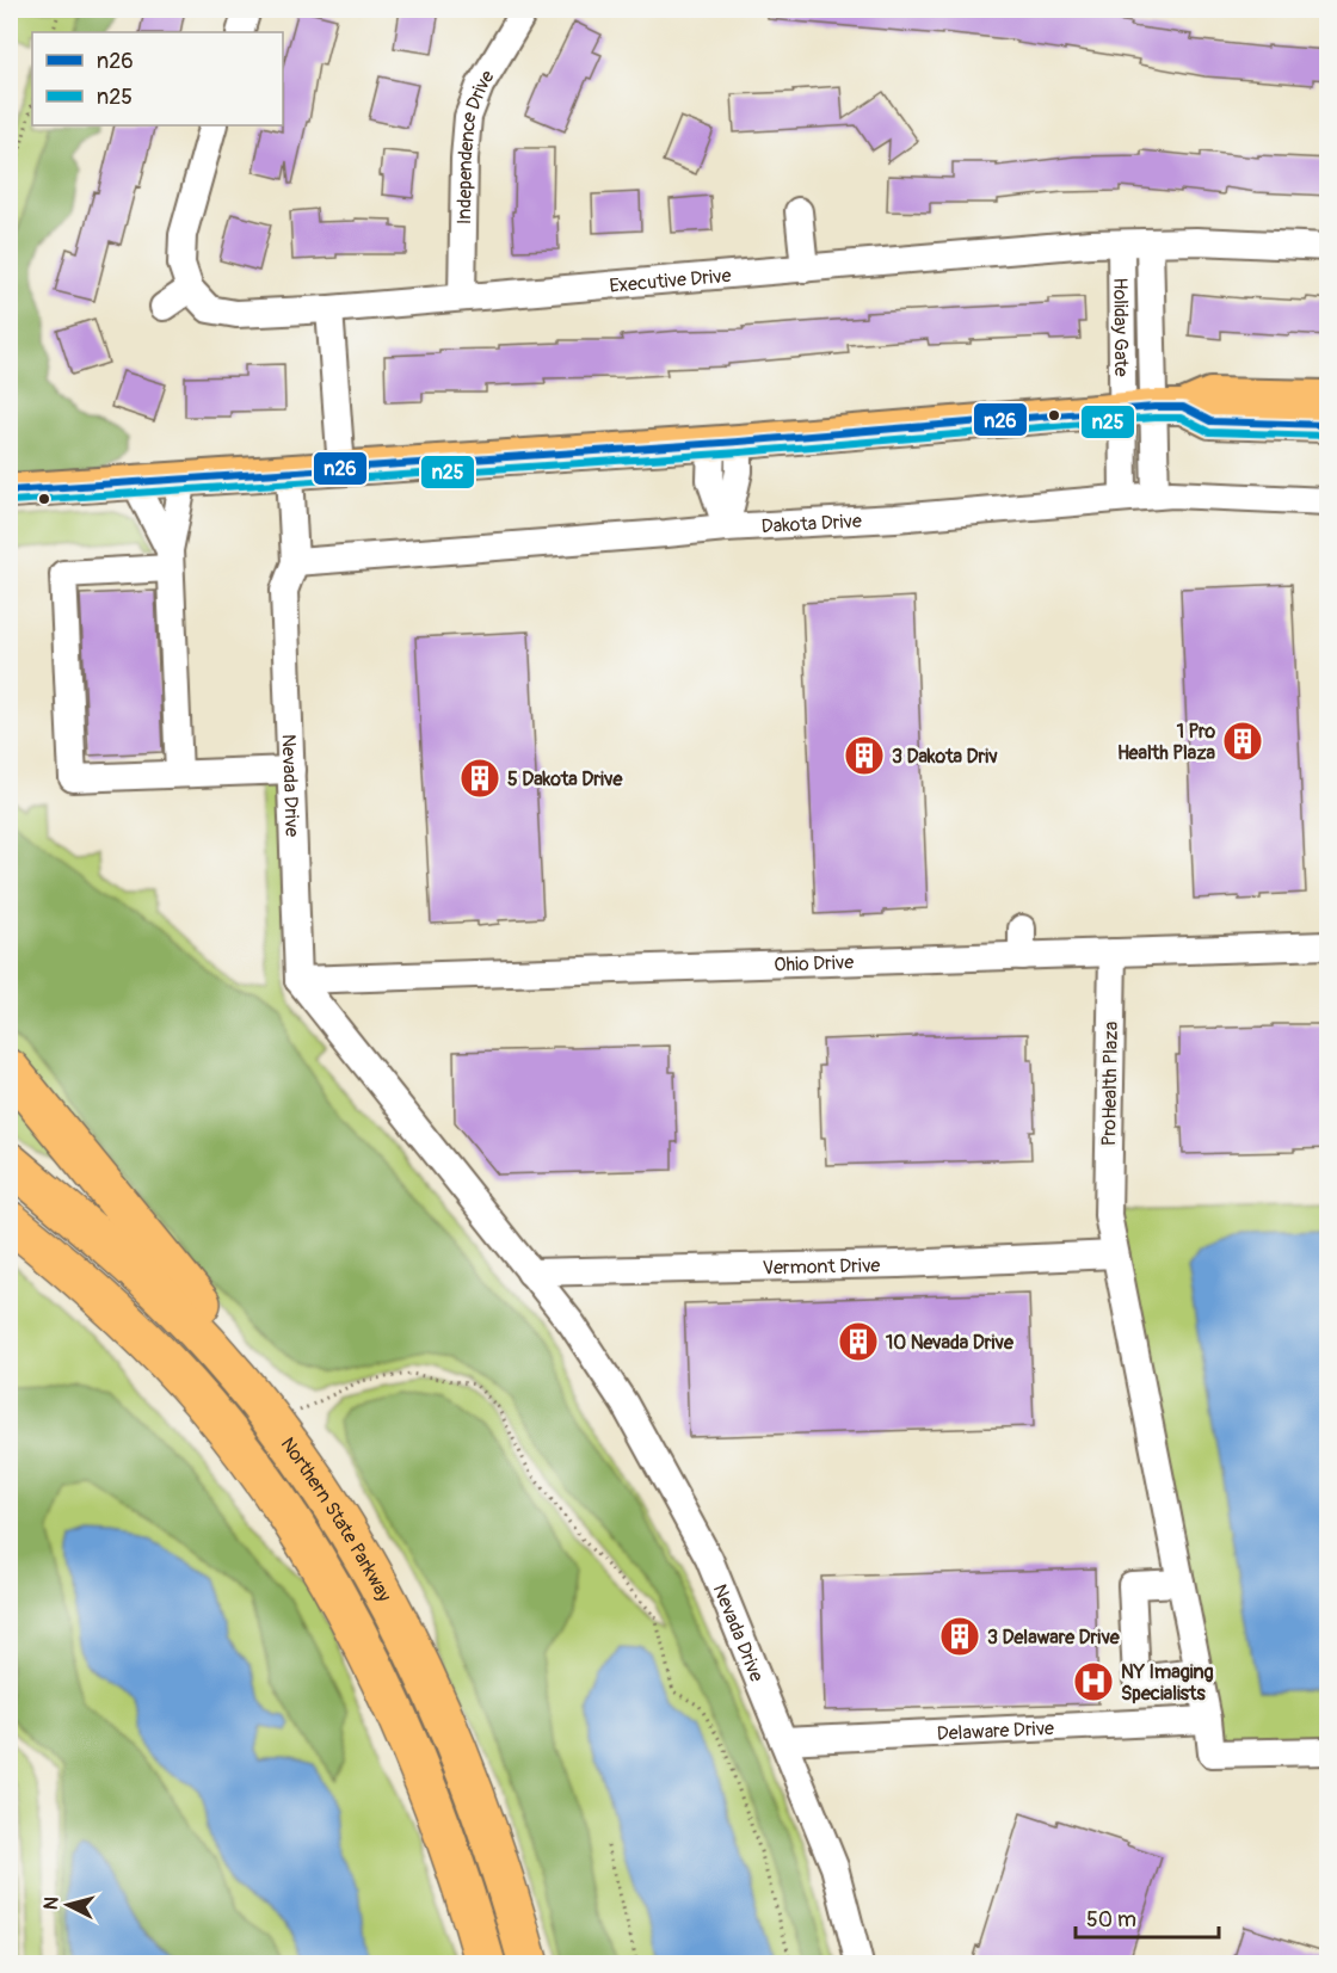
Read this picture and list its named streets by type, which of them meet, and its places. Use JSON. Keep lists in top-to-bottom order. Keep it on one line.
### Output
{"streets":{"highway":["Northern State Parkway"],"street":["Independence Drive","Executive Drive","Holiday Gate","Dakota Drive","Nevada Drive","Ohio Drive","ProHealth Plaza","Vermont Drive","Delaware Drive"]},"crossings":[["Independence Drive","Executive Drive"],["Executive Drive","Holiday Gate"],["Holiday Gate","Dakota Drive"],["Dakota Drive","Nevada Drive"],["Nevada Drive","Ohio Drive"],["Nevada Drive","Vermont Drive"],["Nevada Drive","Delaware Drive"],["Ohio Drive","ProHealth Plaza"],["ProHealth Plaza","Vermont Drive"],["ProHealth Plaza","Delaware Drive"]],"places":{"building":["1 Pro Health Plaza","3 Dakota Driv","5 Dakota Drive","10 Nevada Drive","3 Delaware Drive"],"hospital":["NY Imaging Specialists"]},"lines":["transit line n26","transit line n25"],"legend":["n26","n25"],"scale_bar":"50 m","north":"left"}
